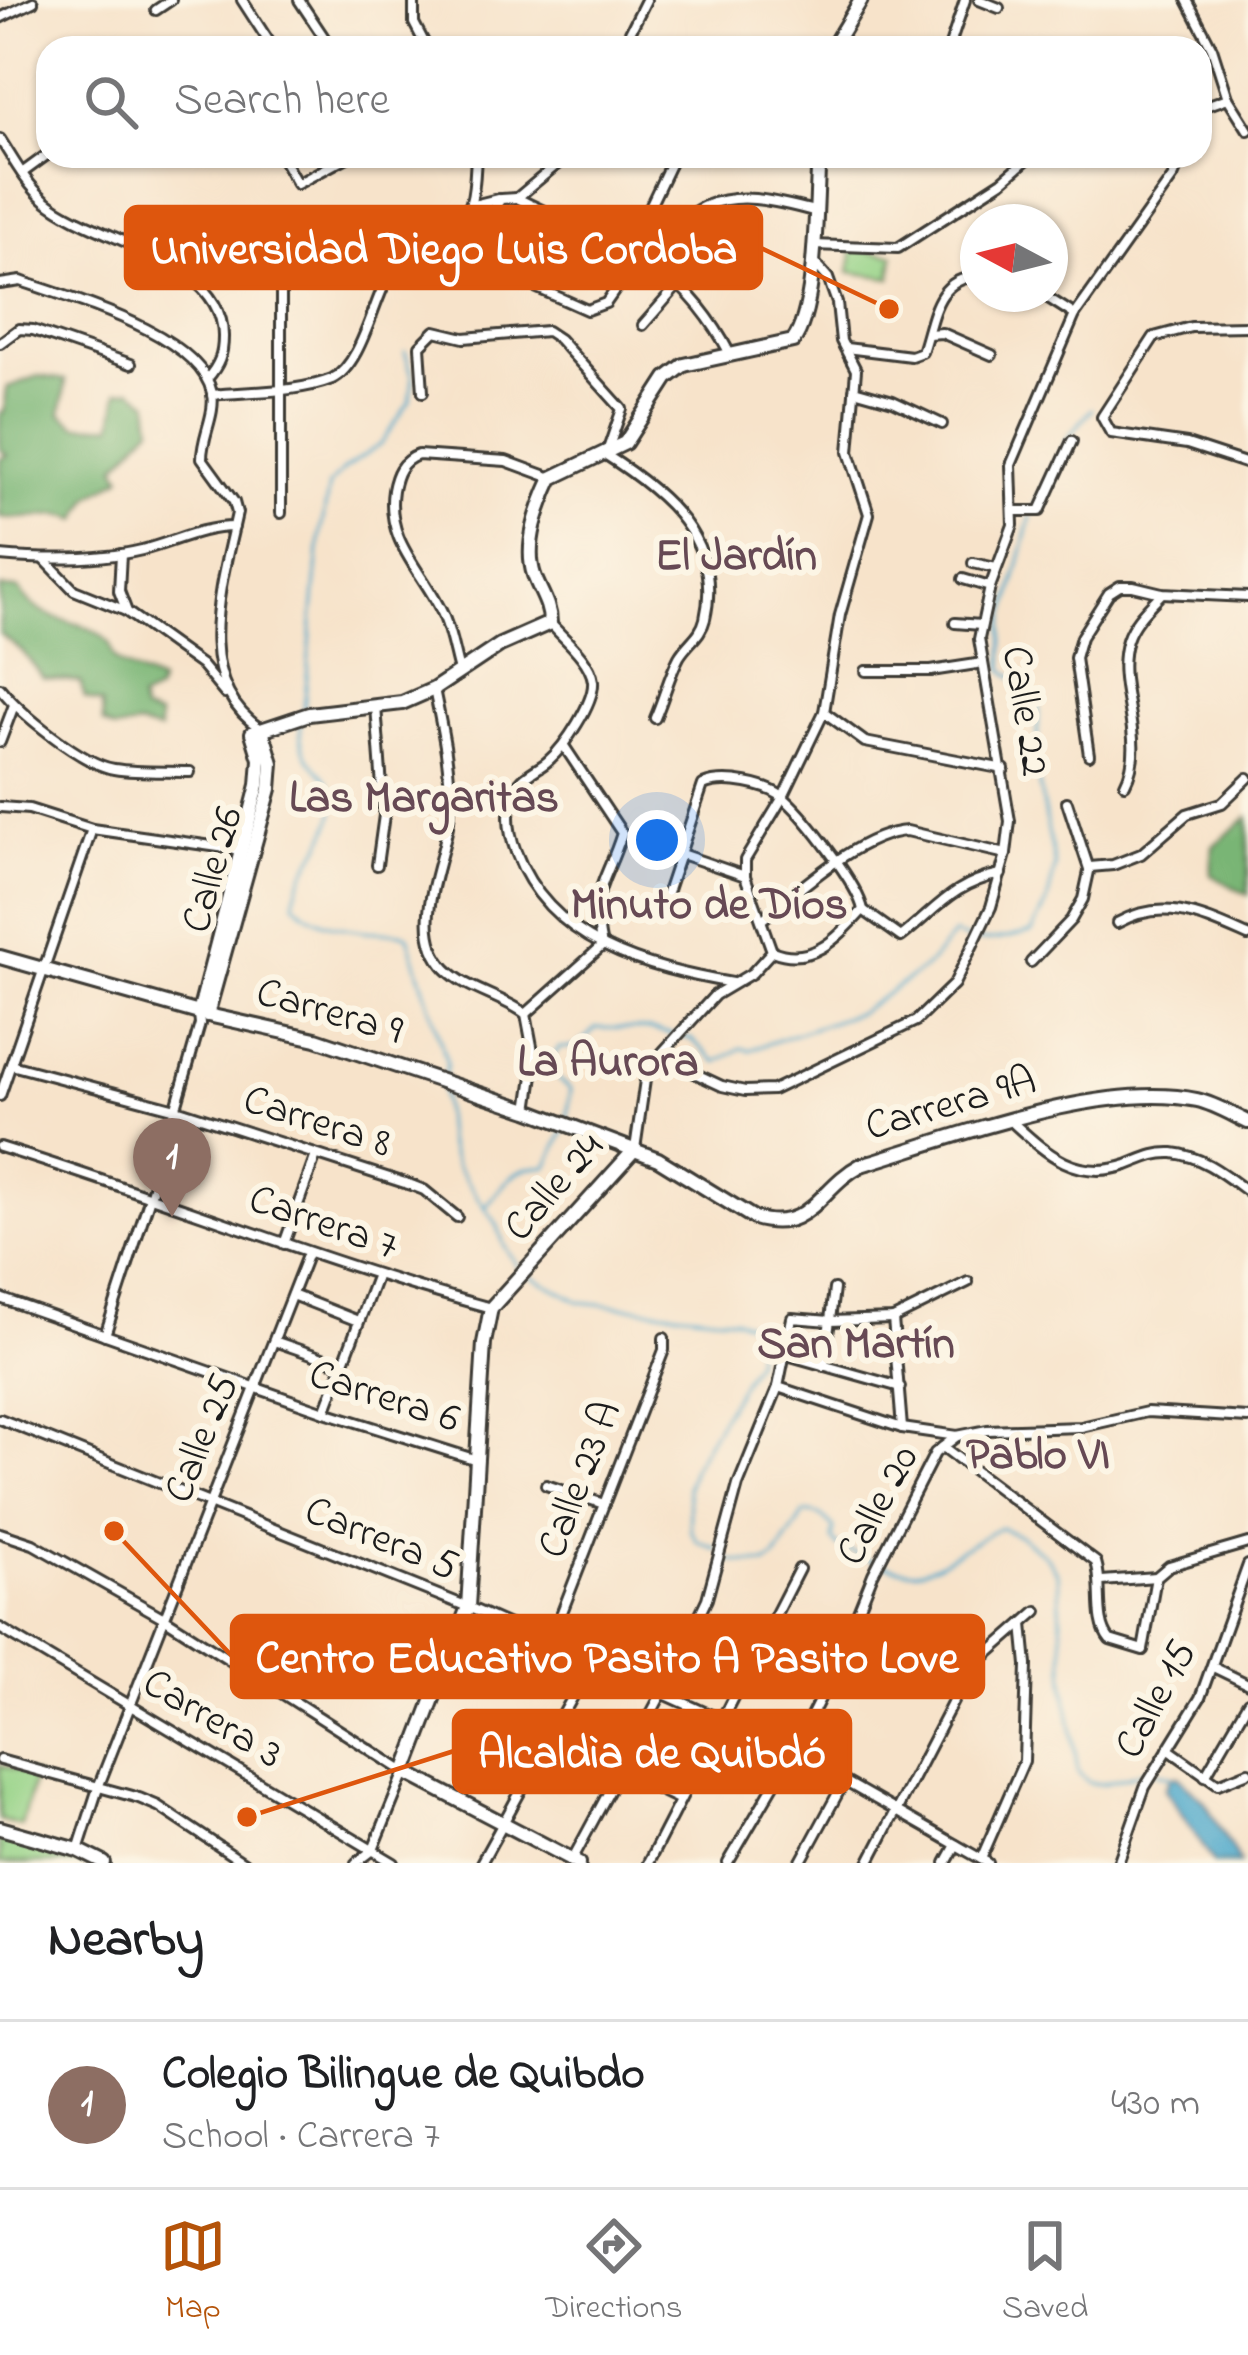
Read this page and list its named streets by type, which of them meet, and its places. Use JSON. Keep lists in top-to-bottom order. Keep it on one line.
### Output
{"streets":{"street":["Calle 22","Calle 26","Carrera 9","Carrera 9A","Carrera 8","Calle 24","Carrera 7","Carrera 6","Calle 25","Calle 23 A","Calle 20","Carrera 5","Calle 15","Carrera 3"]},"crossings":[["Calle 22","Calle 24"],["Calle 26","Carrera 9"],["Calle 26","Carrera 8"],["Calle 26","Carrera 7"],["Calle 26","Carrera 6"],["Carrera 9","Carrera 9A"],["Carrera 9","Calle 24"],["Carrera 9A","Calle 24"],["Calle 24","Carrera 7"],["Carrera 7","Calle 25"],["Carrera 6","Calle 25"],["Calle 25","Carrera 5"],["Calle 25","Carrera 3"],["Calle 23 A","Carrera 5"],["Calle 20","Carrera 5"]],"districts":["El Jardín","Las Margaritas","Minuto de Dios","La Aurora","San Martín","Pablo VI"],"places":["Universidad Diego Luis Cordoba","Centro Educativo Pasito A Pasito Love","Alcaldìa de Quibdó"],"north":"left","page":{"search":"Search here","pins":"1","heading":"Nearby","list":[{"mark":"1","name":"Colegio Bilingue de Quibdo","note":"School · Carrera 7","value":"430 m"}],"nav":["Map","Directions","Saved"]}}
